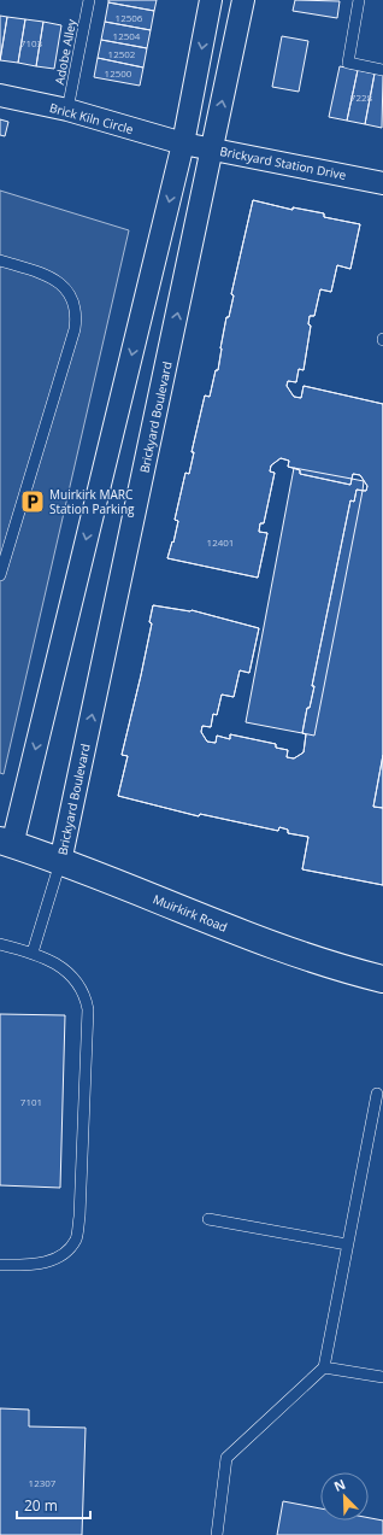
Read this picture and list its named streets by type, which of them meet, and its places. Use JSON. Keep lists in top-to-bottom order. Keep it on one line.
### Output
{"streets":{"main road":["Muirkirk Road"],"street":["Brick Kiln Circle","Brickyard Station Drive","Brickyard Boulevard"],"lane":["Adobe Alley"]},"crossings":[["Adobe Alley","Brick Kiln Circle"],["Brick Kiln Circle","Brickyard Station Drive"],["Brickyard Station Drive","Brickyard Boulevard"],["Brickyard Boulevard","Muirkirk Road"]],"places":{"parking":["Muirkirk MARC Station Parking"]},"house_numbers":["12506","12504","7103","12502","12500","7228","12401","7101","12307"],"scale_bar":"20 m","north":"top left"}
